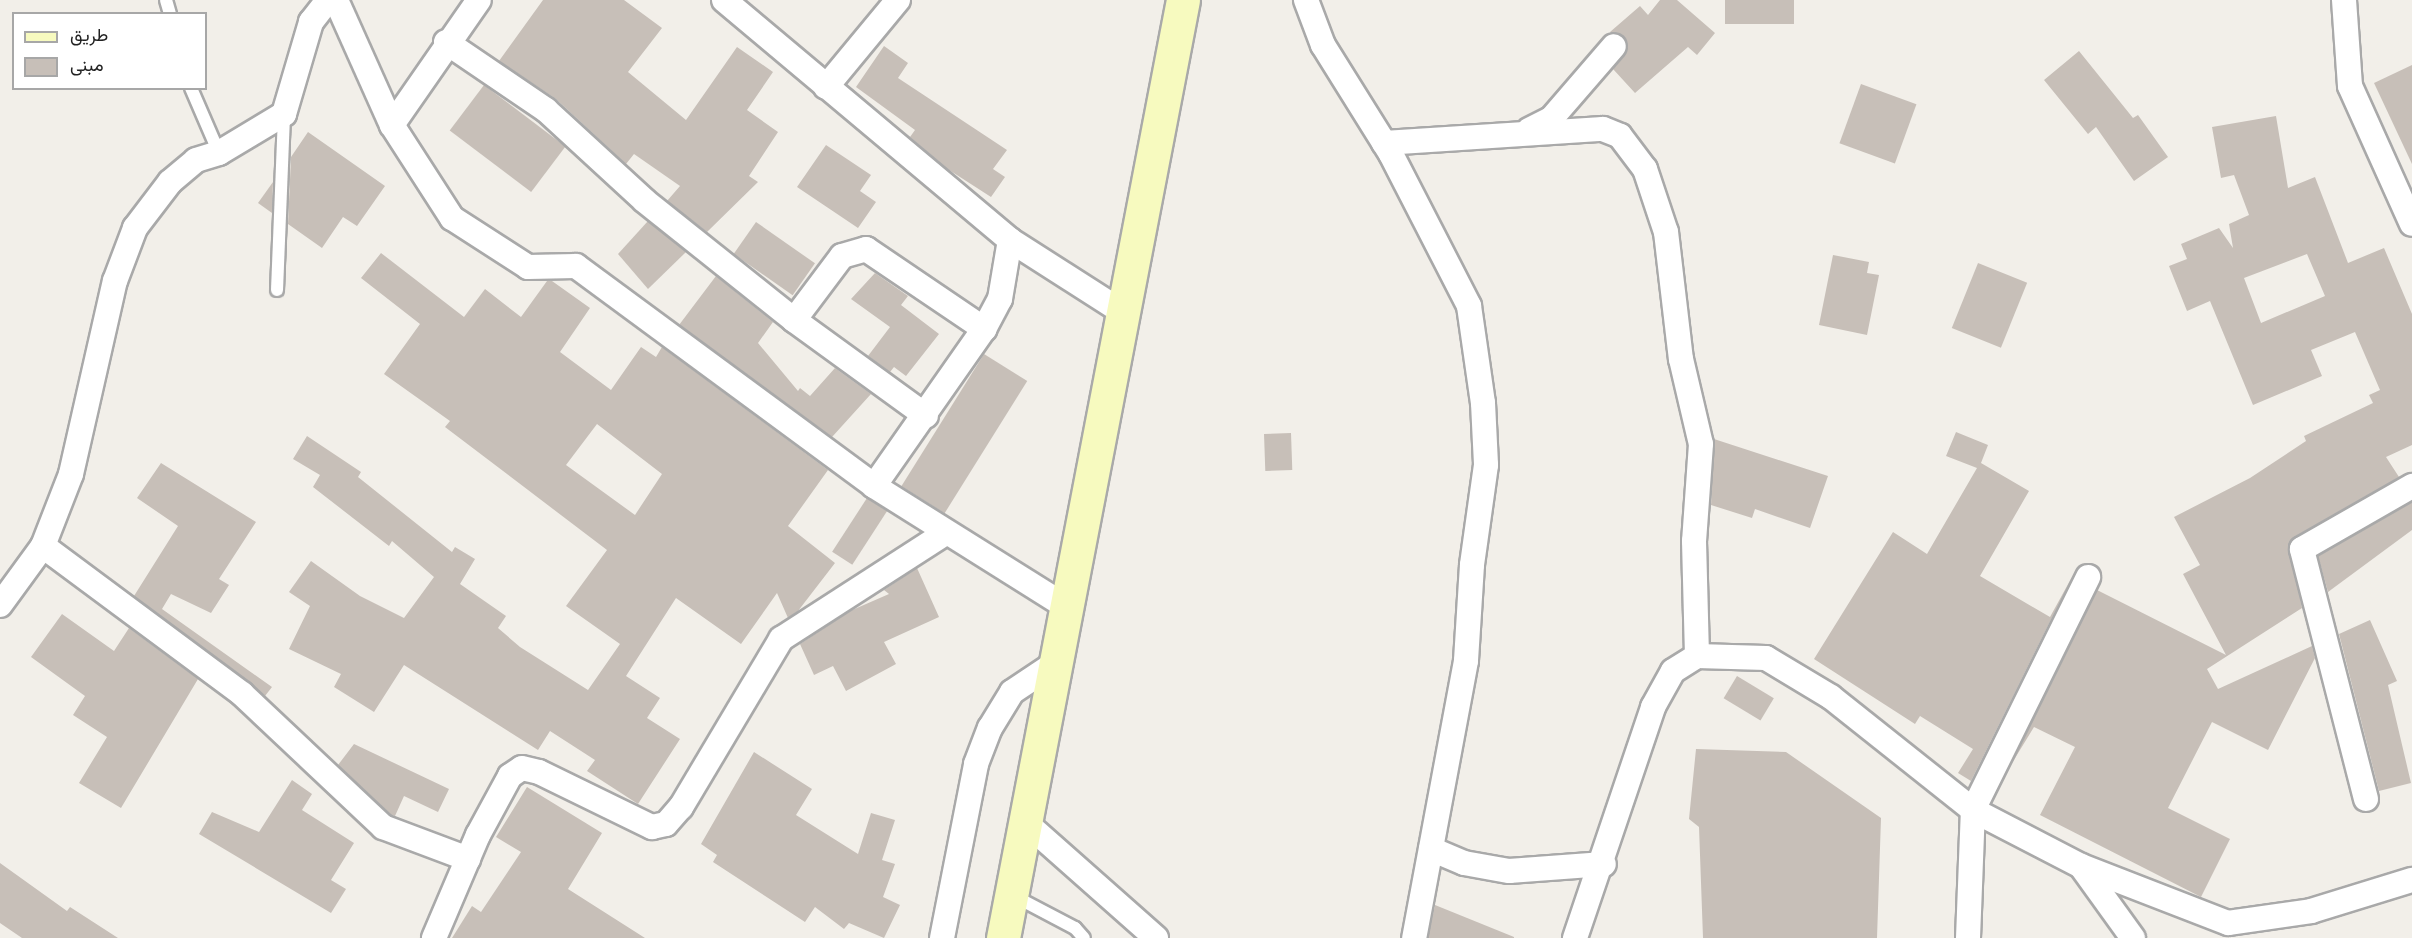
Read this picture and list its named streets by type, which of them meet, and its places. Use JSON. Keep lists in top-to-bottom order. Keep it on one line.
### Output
{"legend":["طريق","مبنى"]}
